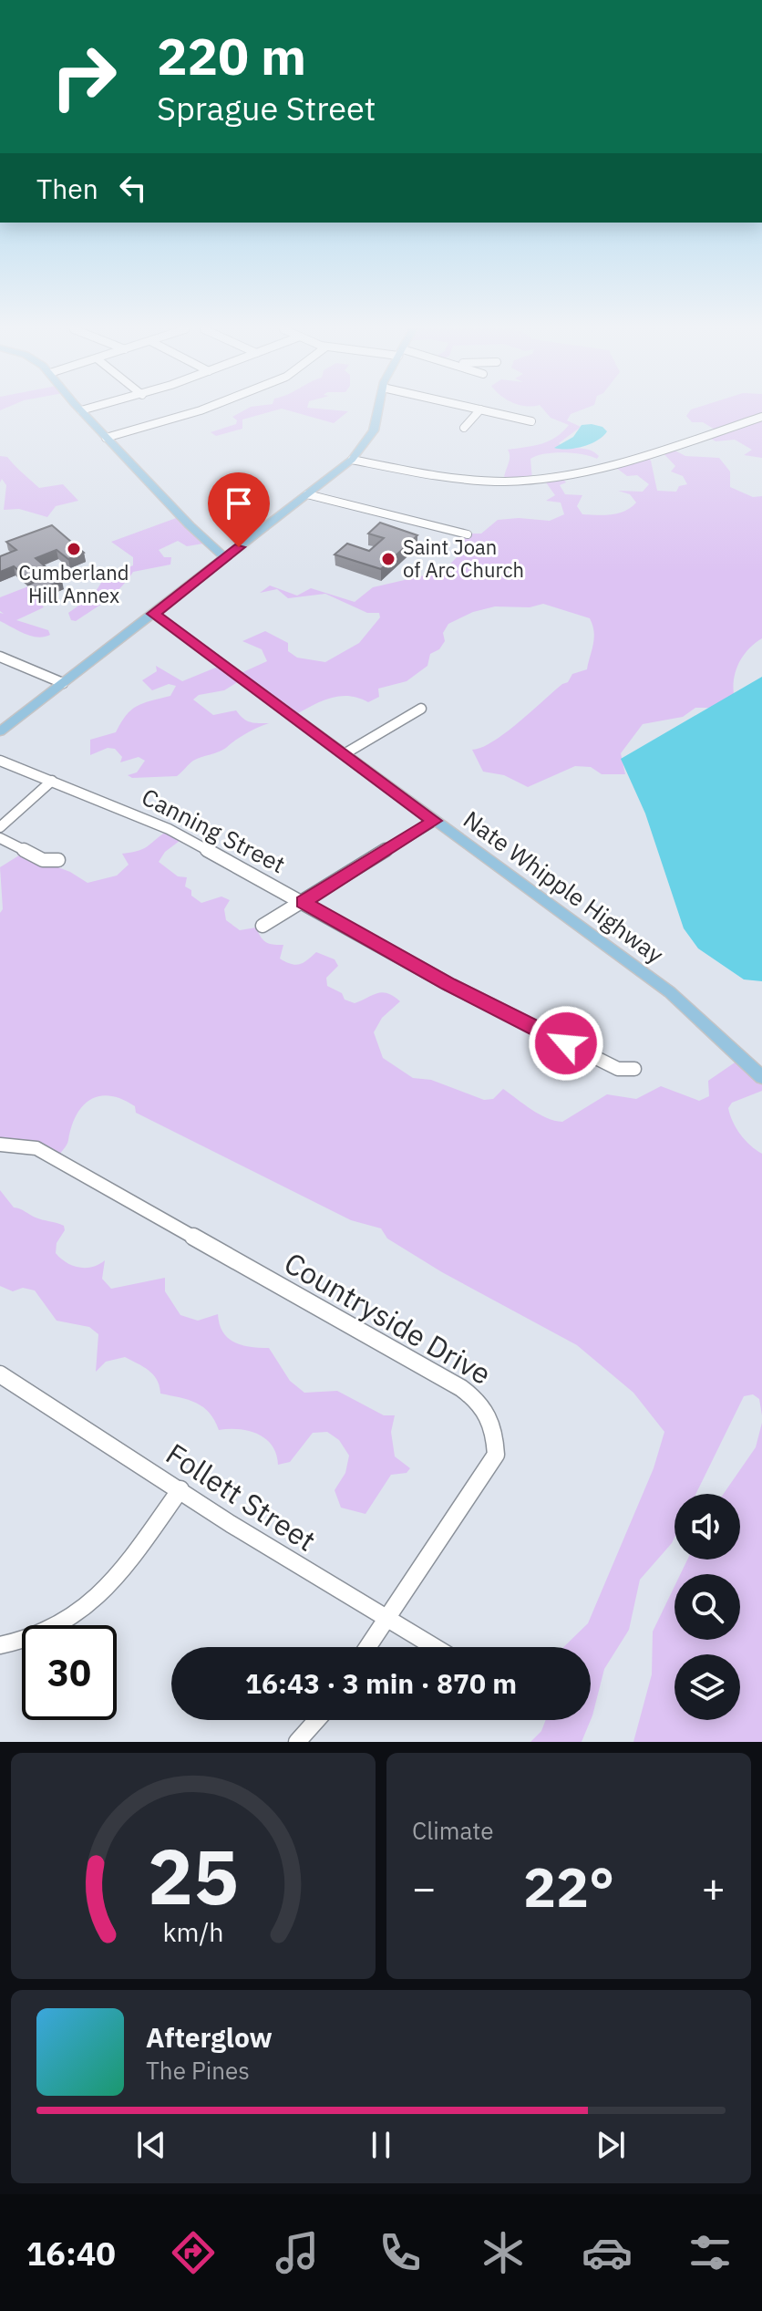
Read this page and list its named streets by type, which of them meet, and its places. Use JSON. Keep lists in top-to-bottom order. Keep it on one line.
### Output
{"streets":{"main road":["Nate Whipple Highway"],"street":["Canning Street","Countryside Drive","Follett Street"]},"crossings":[["Countryside Drive","Follett Street"]],"places":["Cumberland Hill Annex","Saint Joan of Arc Church"],"page":{"turn":["220 m","Sprague Street"],"then":"Then","limit":"30","trip":"16:43 · 3 min · 870 m","tile":"Climate","heat":["−","22°","+"],"song":["Afterglow","The Pines"],"tabs":"16:40","gauge":["25","km/h"]}}
